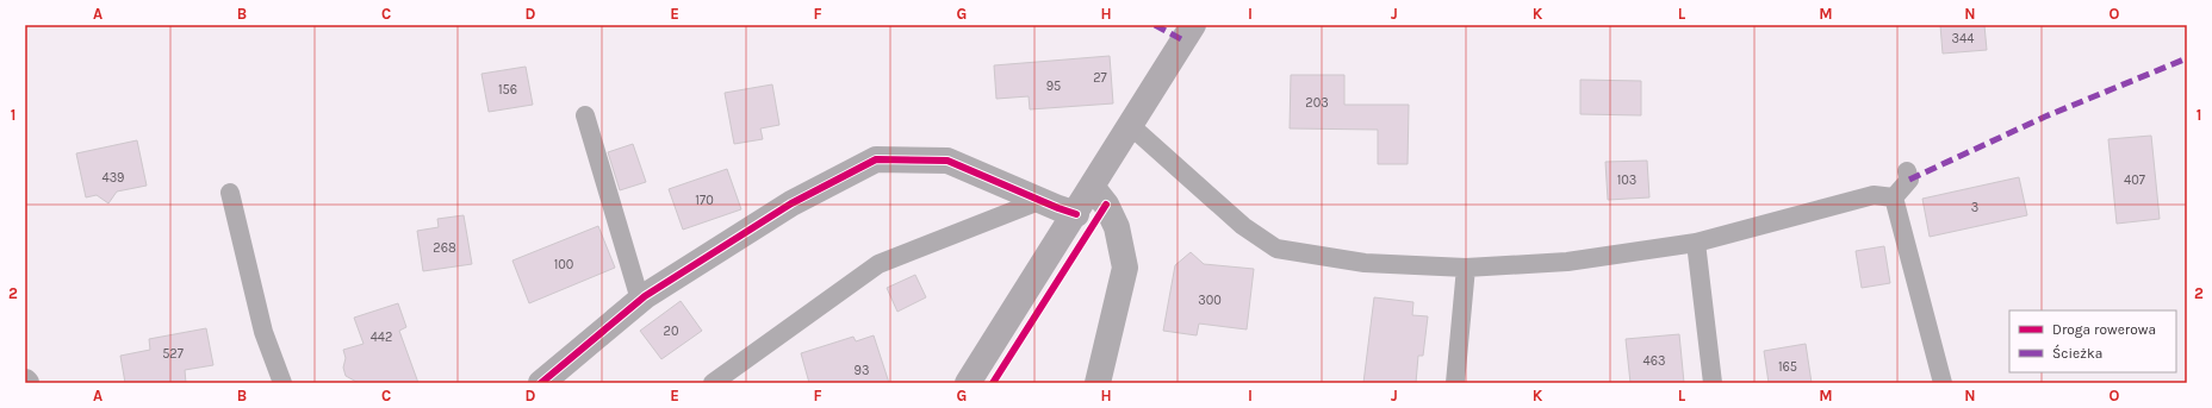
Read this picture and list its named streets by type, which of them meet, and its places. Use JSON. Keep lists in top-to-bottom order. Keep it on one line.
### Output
{"house_numbers":["344","27","95","156","203","439","103","407","170","3","268","100","300","20","442","527","463","165","93"],"legend":["Droga rowerowa","Ścieżka"],"grid":{"columns":["A","B","C","D","E","F","G","H","I","J","K","L","M","N","O"],"rows":["1","2"]}}
